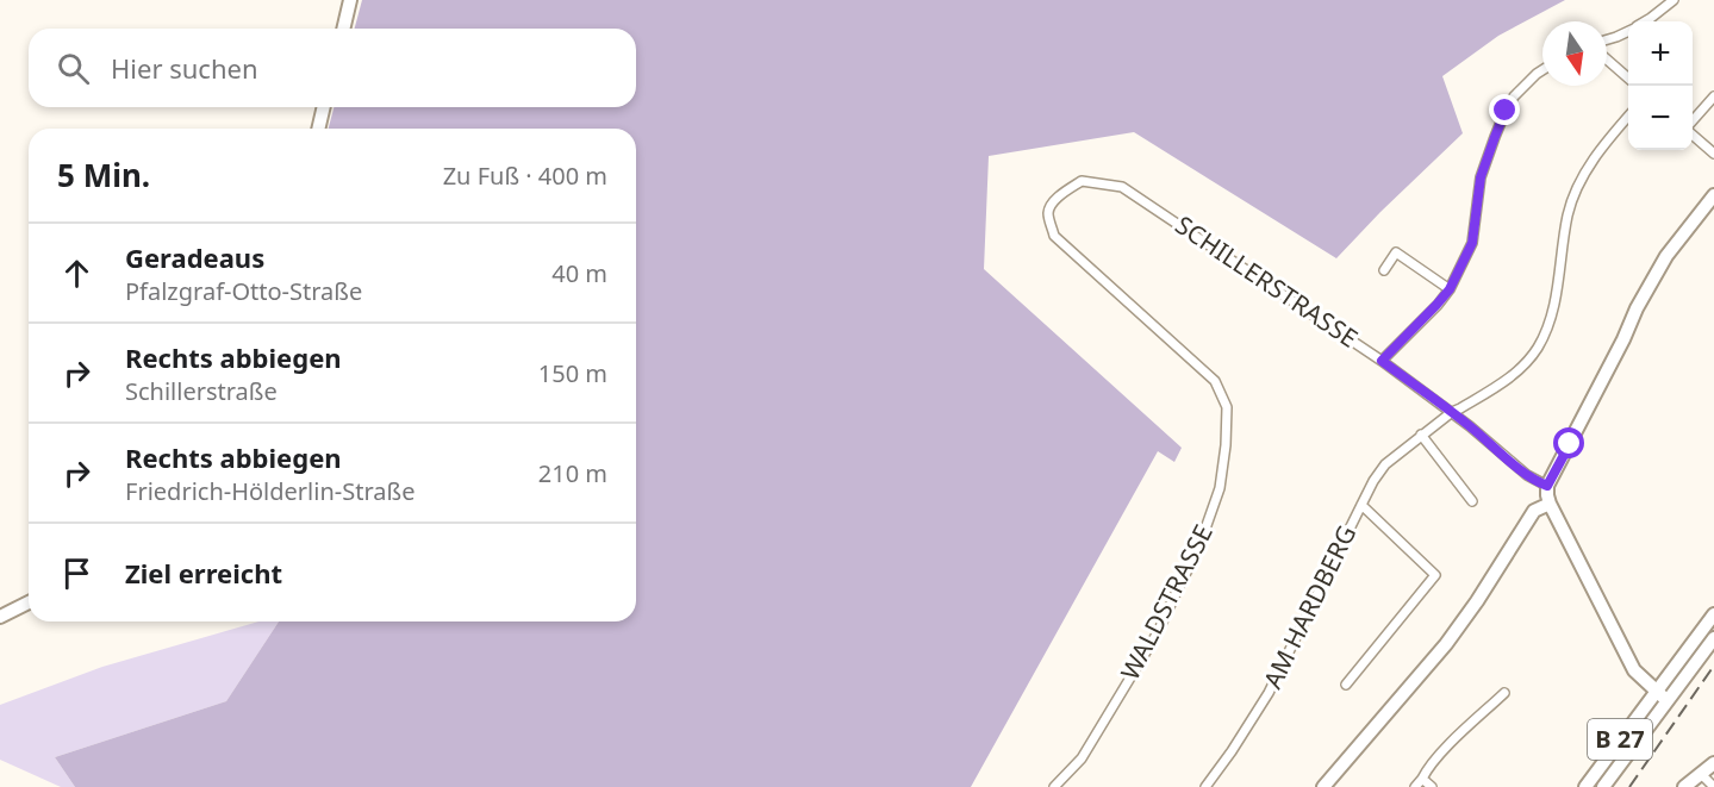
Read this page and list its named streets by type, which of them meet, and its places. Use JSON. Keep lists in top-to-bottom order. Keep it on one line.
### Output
{"streets":{"street":["SCHILLERSTRASSE","WALDSTRASSE","AM HARDBERG","B 27"]},"crossings":[["SCHILLERSTRASSE","WALDSTRASSE"],["SCHILLERSTRASSE","AM HARDBERG"]],"north":"bottom","page":{"map_buttons":["+","−"],"search":"Hier suchen","heading":["5 Min.","Zu Fuß · 400 m"],"list":[["Geradeaus","Pfalzgraf-Otto-Straße","40 m"],["Rechts abbiegen","Schillerstraße","150 m"],["Rechts abbiegen","Friedrich-Hölderlin-Straße","210 m"],"Ziel erreicht"]}}
